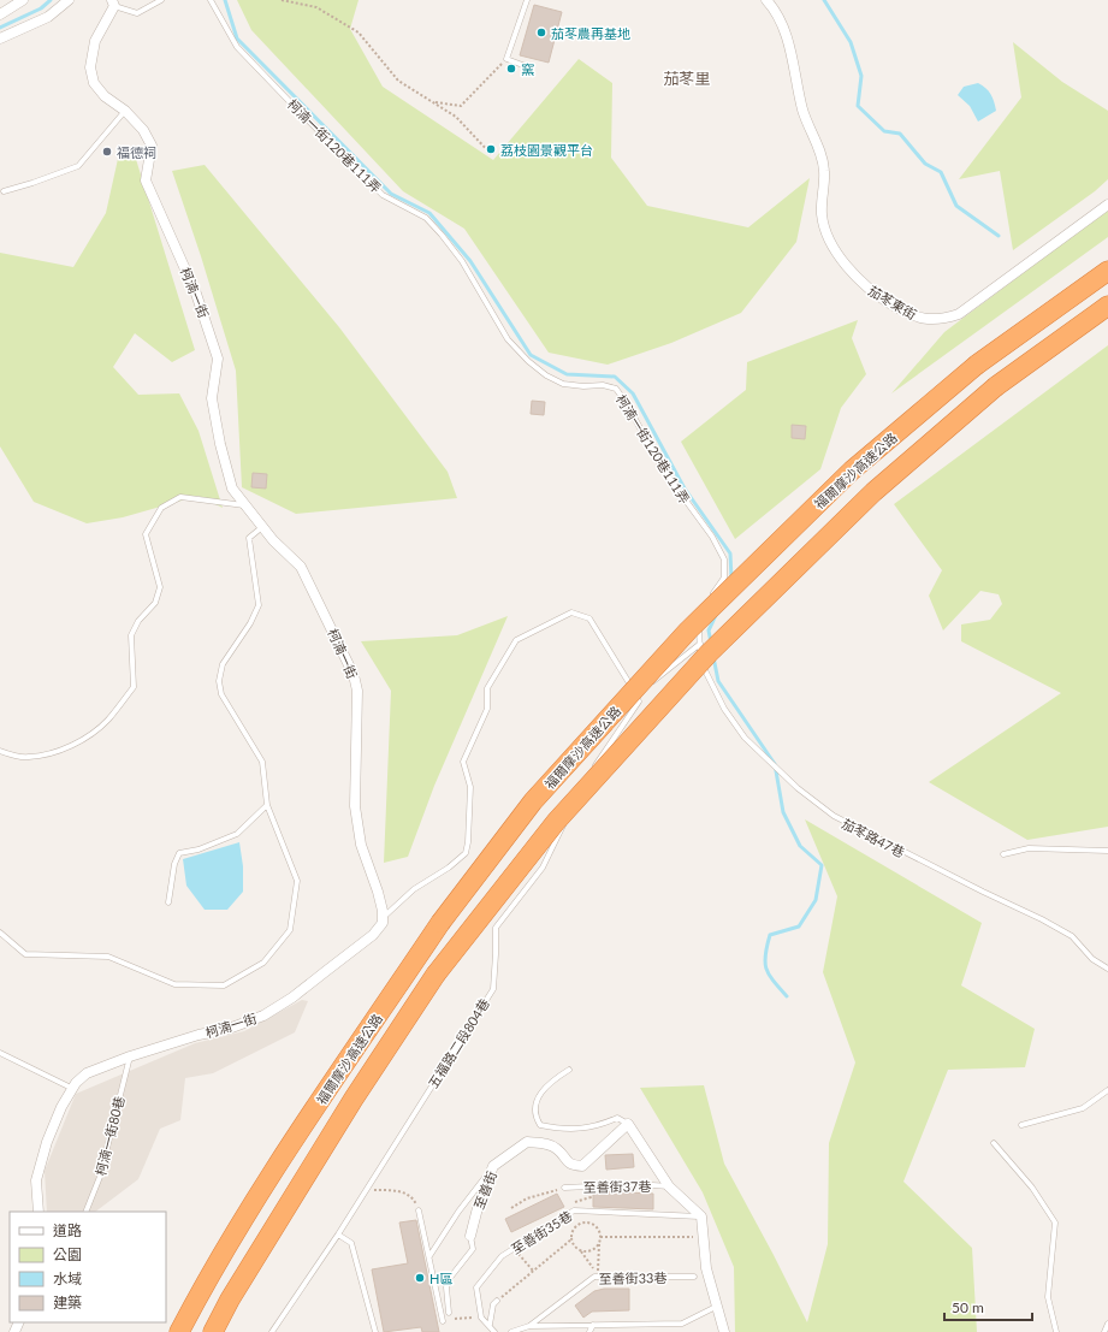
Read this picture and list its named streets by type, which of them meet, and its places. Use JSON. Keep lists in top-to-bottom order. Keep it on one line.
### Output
{"streets":{"highway":["福爾摩沙高速公路"],"street":["柯湳一街","茄苳東街","至善街"],"lane":["柯湳一街120巷111弄","茄苳路47巷","五福路二段804巷","柯湳一街80巷","至善街37巷","至善街35巷","至善街33巷"]},"crossings":[["柯湳一街120巷111弄","茄苳路47巷"],["柯湳一街","柯湳一街80巷"]],"districts":["茄苳里"],"places":["茄苳農再基地","窯","荔枝園景觀平台","福德祠","H區"],"legend":["道路","公園","水域","建築"],"scale_bar":"50 m"}
